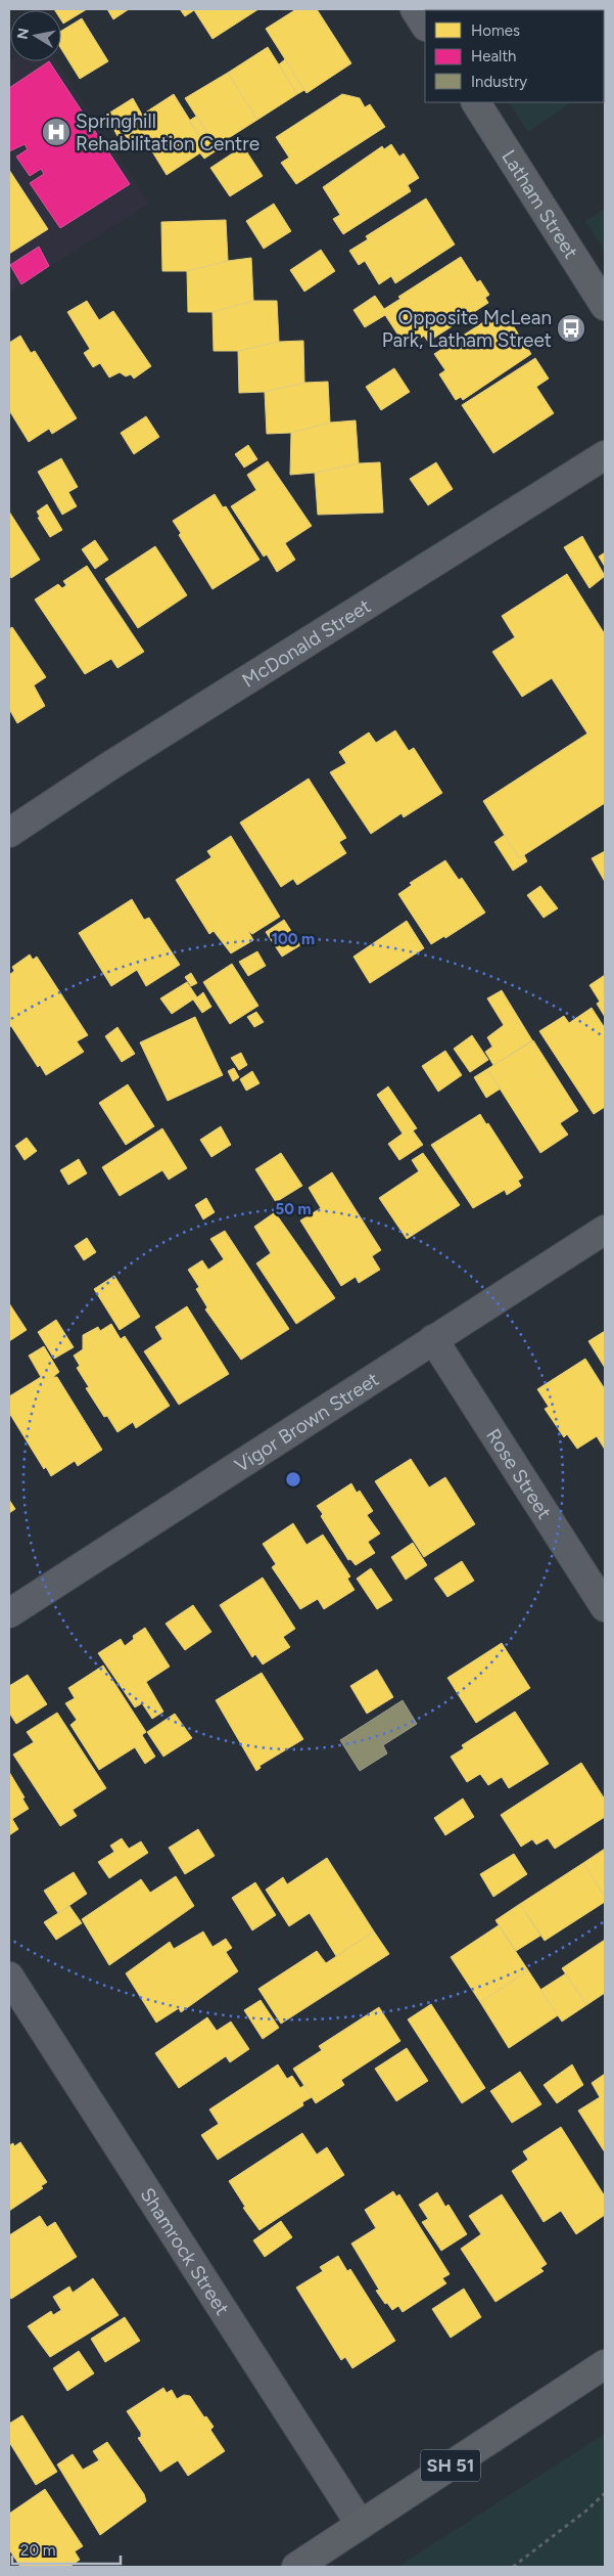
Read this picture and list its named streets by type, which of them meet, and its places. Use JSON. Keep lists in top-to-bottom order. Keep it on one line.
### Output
{"streets":{"main road":["Latham Street","SH 51"],"street":["McDonald Street","Vigor Brown Street","Rose Street","Shamrock Street"]},"crossings":[["Vigor Brown Street","Rose Street"],["Shamrock Street","SH 51"]],"places":{"hospital":["Springhill Rehabilitation Centre"],"bus stop":["Opposite McLean Park, Latham Street"]},"legend":["Homes","Health","Industry"],"scale_bar":"20 m","north":"left","rings":["100 m","50 m"]}
